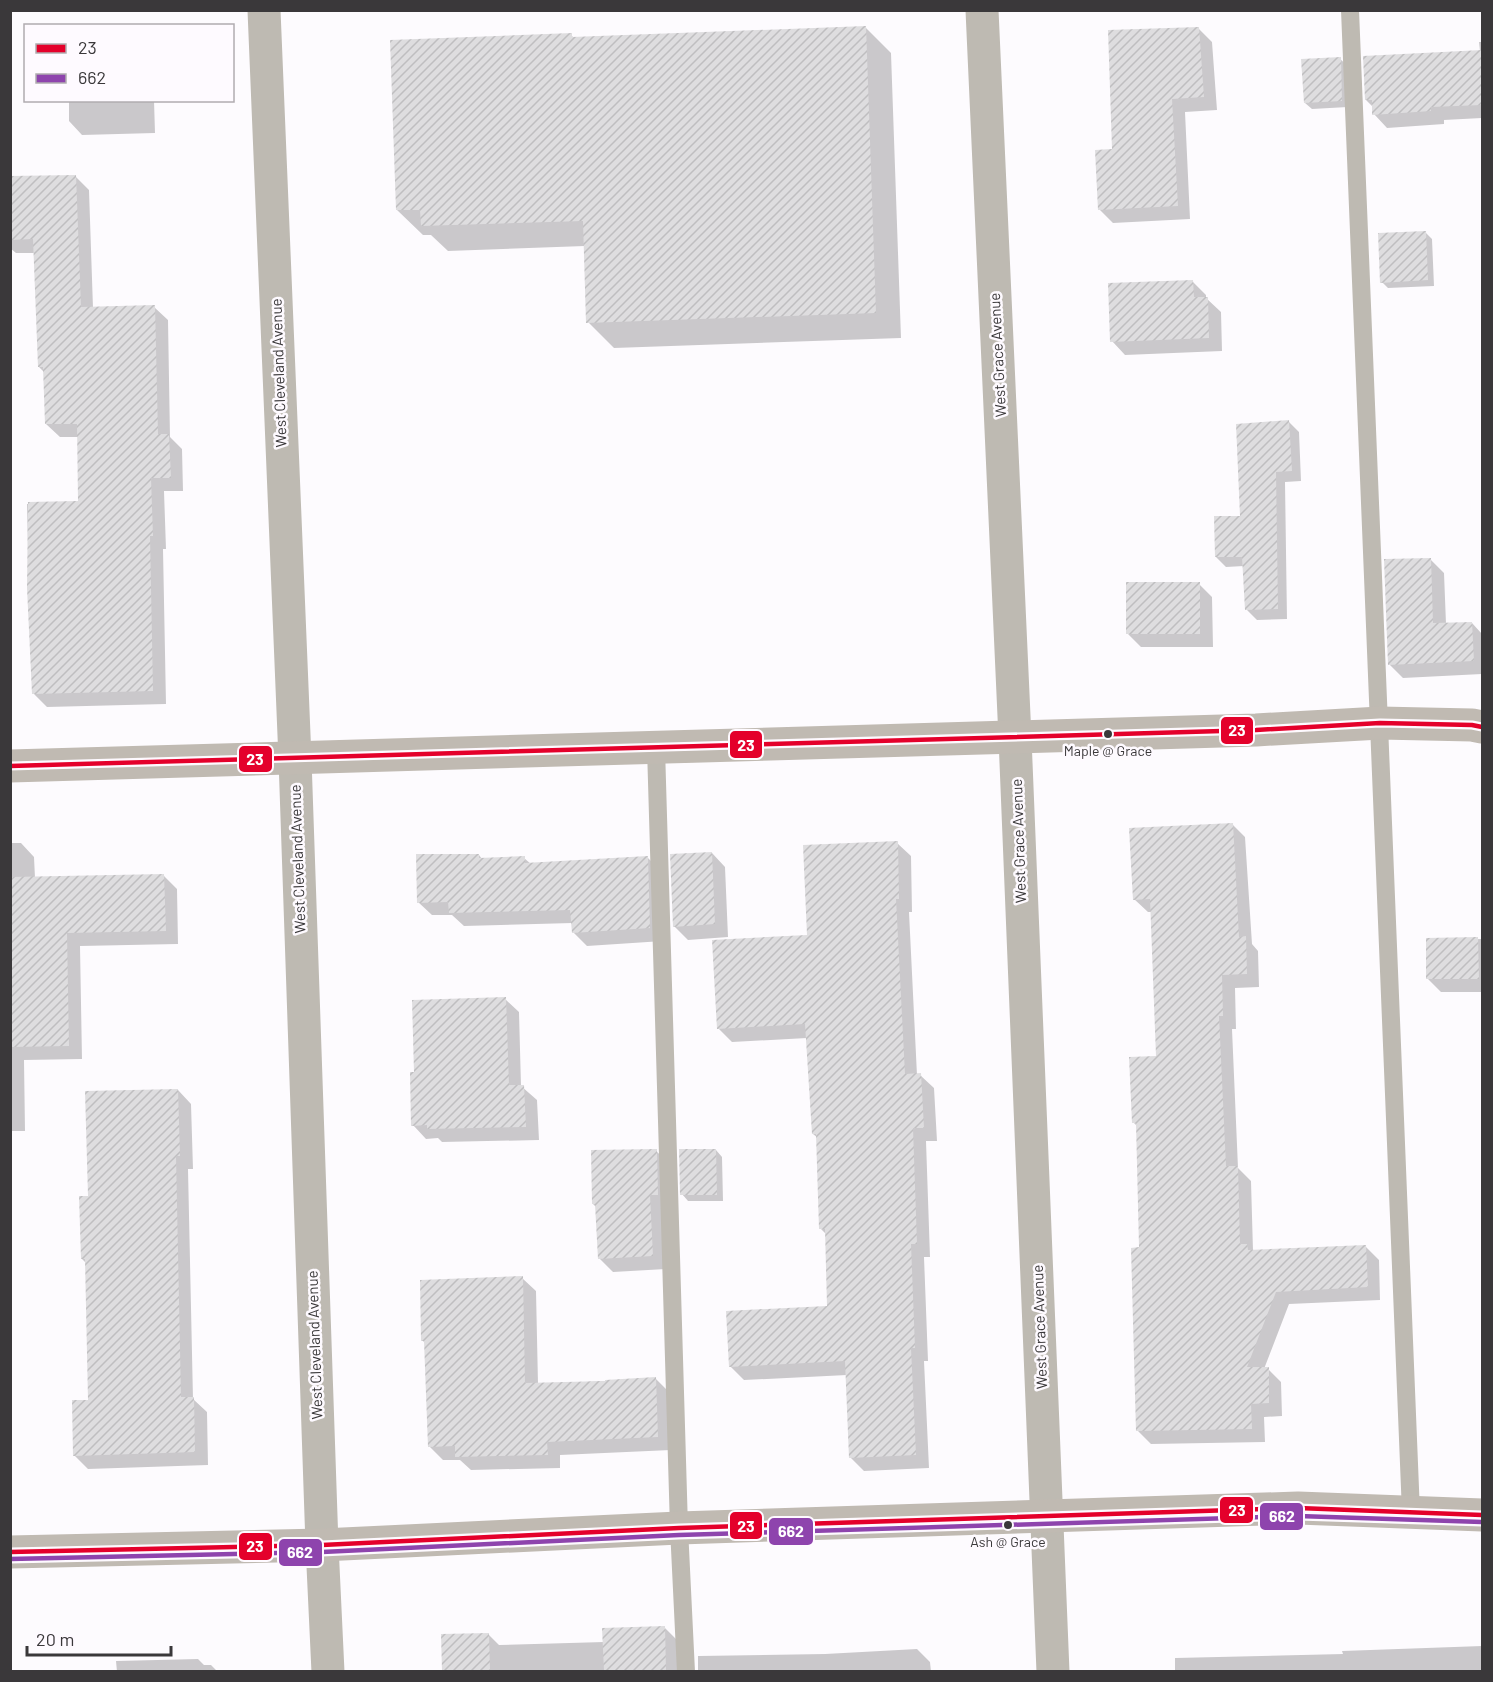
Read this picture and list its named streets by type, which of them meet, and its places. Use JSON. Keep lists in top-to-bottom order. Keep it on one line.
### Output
{"streets":{"street":["West Grace Avenue","West Cleveland Avenue"]},"places":["Maple @ Grace","Ash @ Grace"],"lines":["transit line 23","transit line 662"],"legend":["23","662"],"scale_bar":"20 m"}
